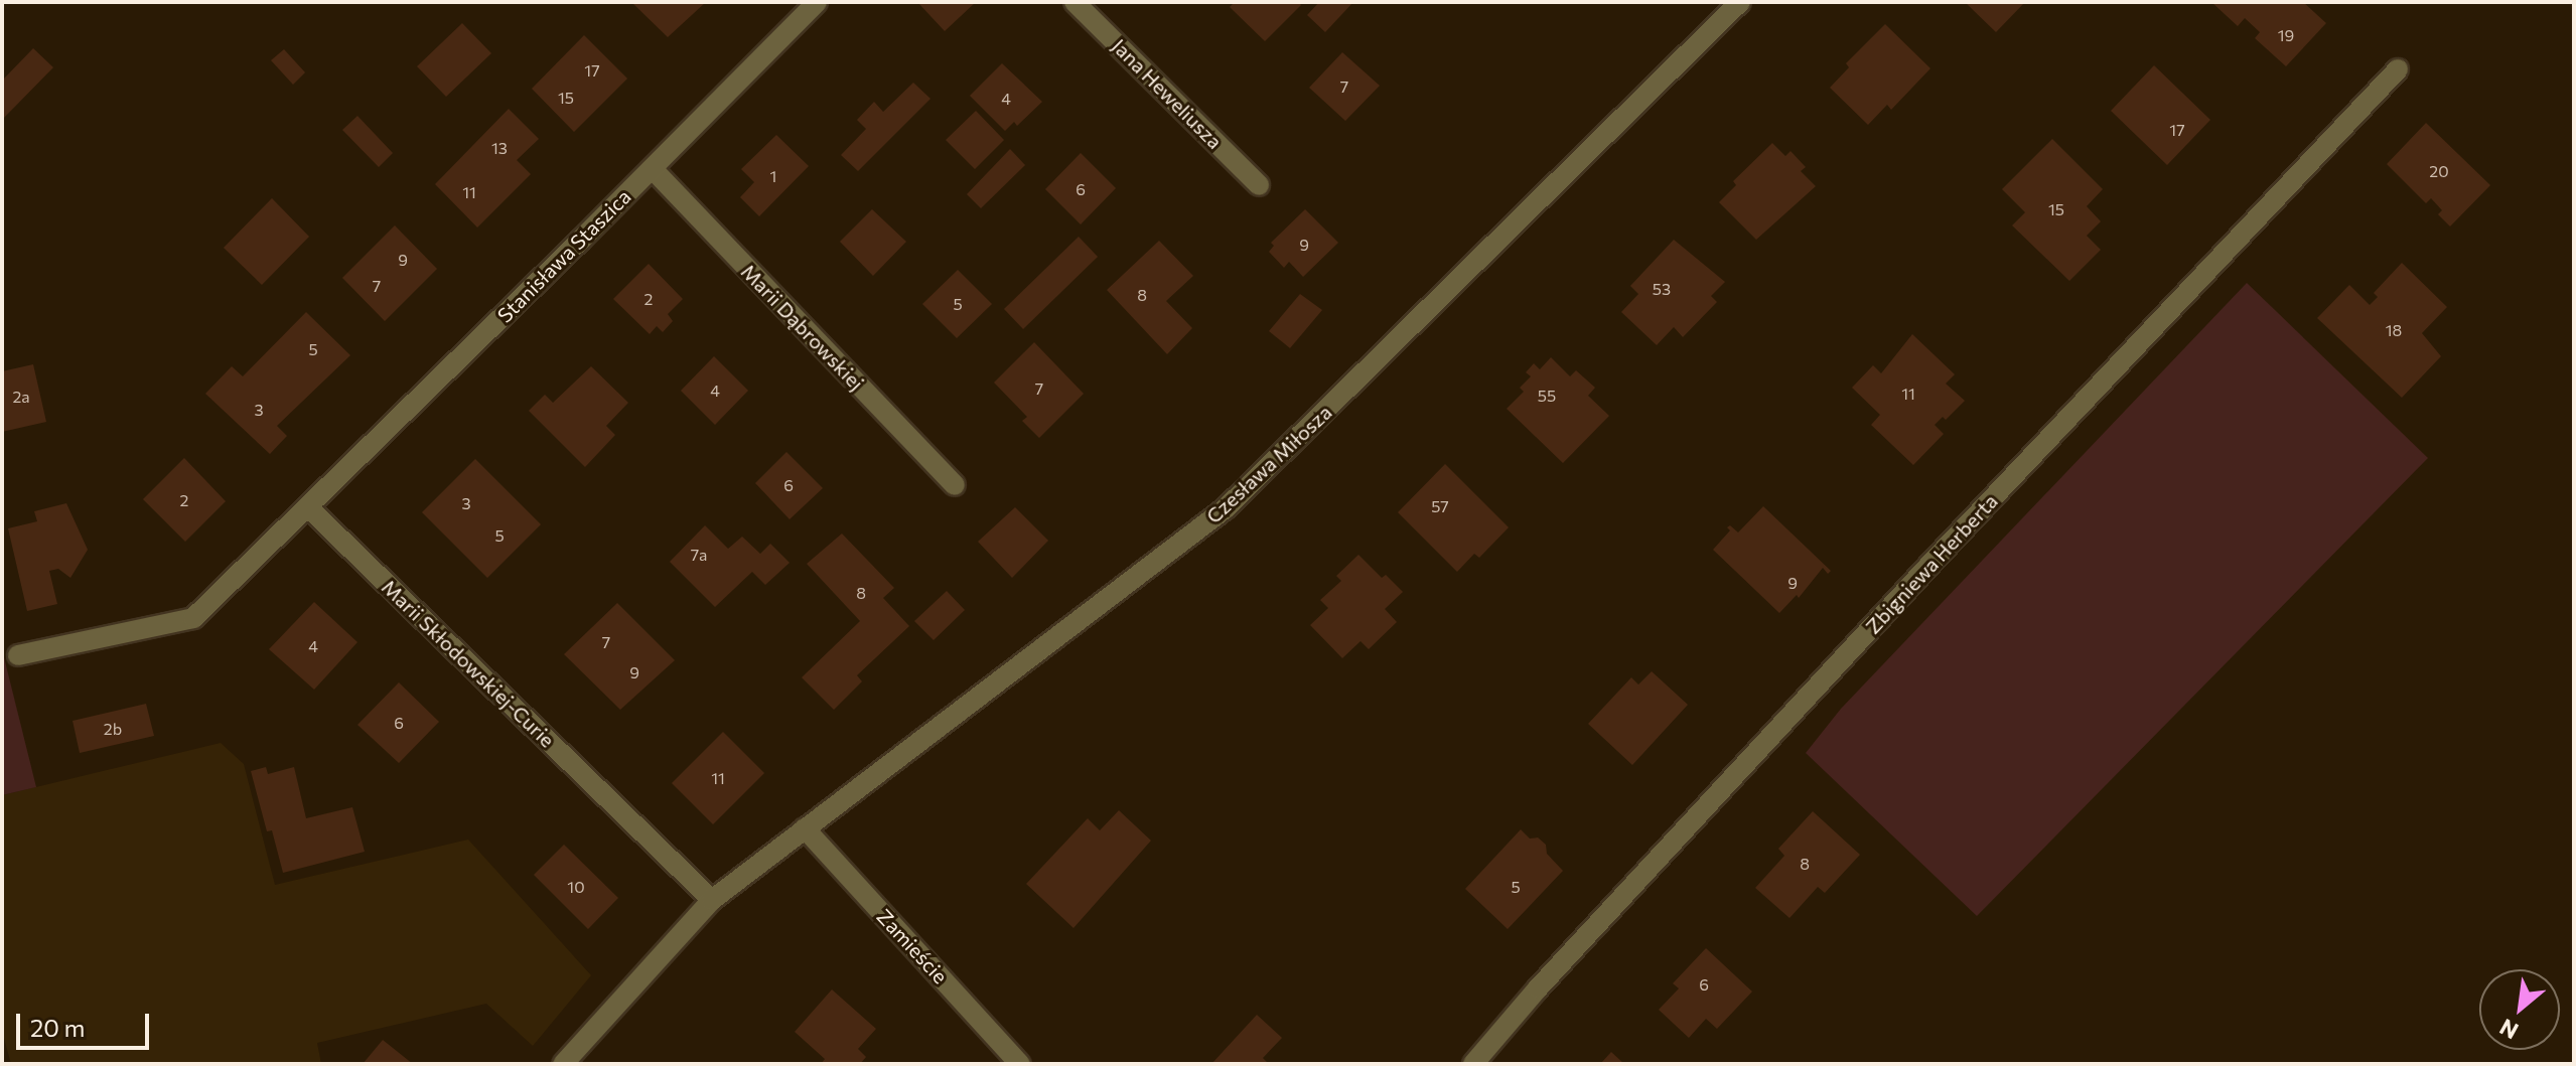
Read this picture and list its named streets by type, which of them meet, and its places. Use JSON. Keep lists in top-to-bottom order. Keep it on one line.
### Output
{"streets":{"street":["Jana Heweliusza","Stanisława Staszica","Marii Dąbrowskiej","Czesława Miłosza","Zbigniewa Herberta","Marii Skłodowskiej-Curie","Zamieście"]},"crossings":[["Stanisława Staszica","Marii Dąbrowskiej"],["Stanisława Staszica","Marii Skłodowskiej-Curie"],["Czesława Miłosza","Marii Skłodowskiej-Curie"],["Czesława Miłosza","Zamieście"]],"house_numbers":["19","17","7","15","4","17","13","20","1","6","11","15","9","9","7","53","8","2","5","18","5","7","4","11","55","2a","3","6","2","3","57","5","7a","9","8","7","4","9","6","2b","11","8","10","5","6"],"scale_bar":"20 m","north":"bottom left"}
